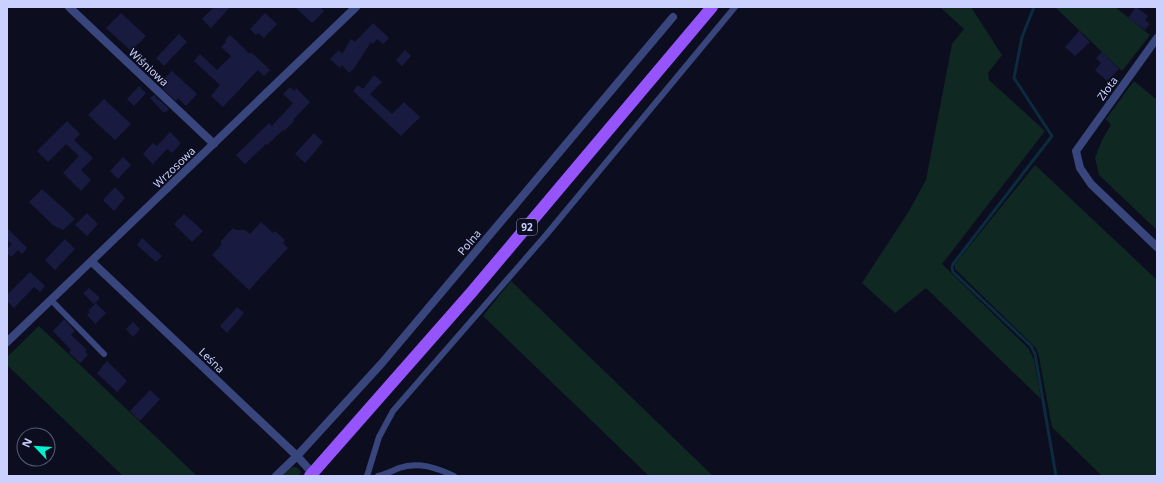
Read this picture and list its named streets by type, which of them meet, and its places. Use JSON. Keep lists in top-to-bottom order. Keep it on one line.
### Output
{"streets":{"main road":["92"],"street":["Wiśniowa","Złota","Wrzosowa","Polna","Leśna"]},"crossings":[["Wiśniowa","Wrzosowa"],["Wrzosowa","Leśna"],["92","Leśna"],["Polna","Leśna"]],"north":"top left"}
